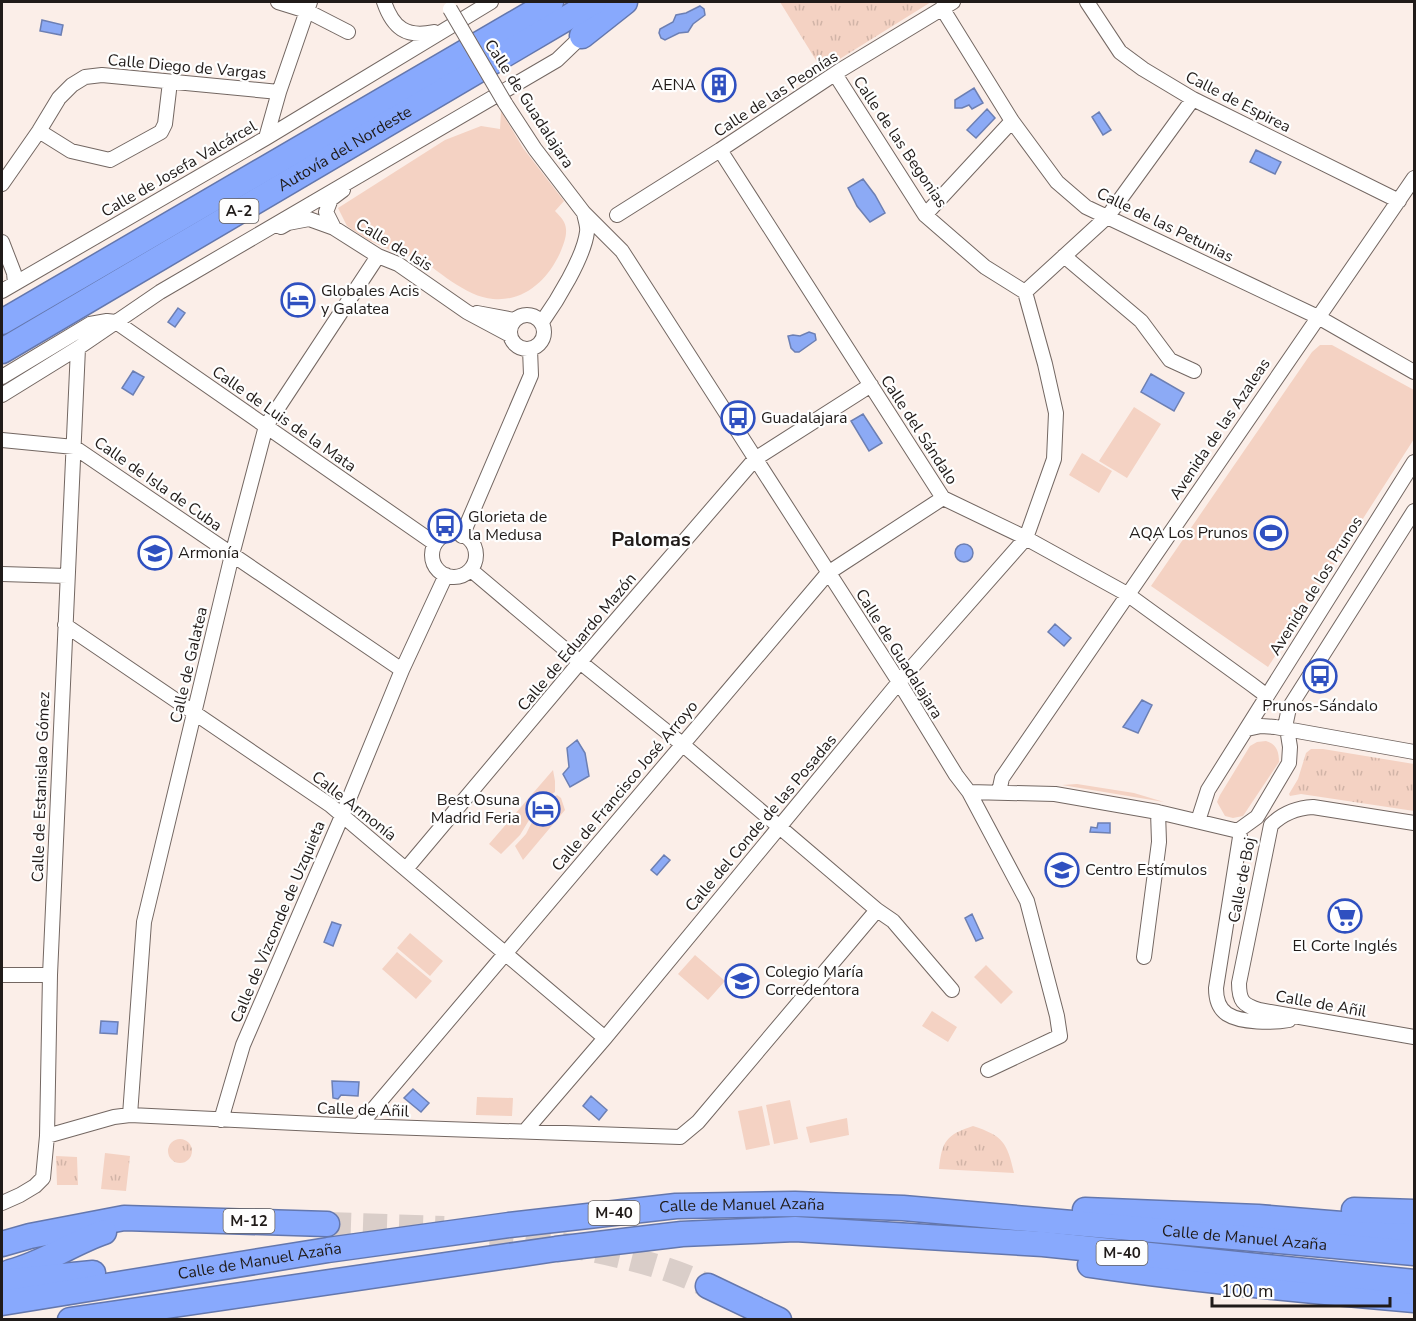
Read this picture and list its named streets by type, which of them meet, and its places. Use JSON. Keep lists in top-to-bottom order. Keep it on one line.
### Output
{"streets":{"highway":["Autovía del Nordeste","A-2","Calle de Manuel Azaña","M-40","M-12"],"street":["Calle Diego de Vargas","Calle de las Peonías","Calle de Espirea","Calle de Guadalajara","Calle de las Begonias","Calle de Josefa Valcárcel","Calle de las Petunias","Calle de Isis","Calle de Luis de la Mata","Avenida de las Azaleas","Calle del Sándalo","Calle de Isla de Cuba","Avenida de los Prunos","Calle de Eduardo Mazón","Calle de Galatea","Calle de Francisco José Arroyo","Calle de Estanislao Gómez","Calle Armonía","Calle del Conde de las Posadas","Calle de Boj","Calle de Vizconde de Uzquieta","Calle de Añil"]},"crossings":[["Calle de las Peonías","Calle de las Begonias"],["Calle de las Peonías","Calle de las Petunias"],["Calle de las Peonías","Calle del Sándalo"],["Calle de Espirea","Avenida de las Azaleas"],["Calle de Guadalajara","Calle de Eduardo Mazón"],["Calle de Guadalajara","Calle de Francisco José Arroyo"],["Calle de Guadalajara","Calle del Conde de las Posadas"],["Calle de las Petunias","Avenida de las Azaleas"],["Calle de Isis","Calle de Galatea"],["Calle de Luis de la Mata","Calle de Galatea"],["Calle de Luis de la Mata","Calle de Vizconde de Uzquieta"],["Avenida de las Azaleas","Calle del Sándalo"],["Calle del Sándalo","Avenida de los Prunos"],["Calle del Sándalo","Calle de Eduardo Mazón"],["Calle del Sándalo","Calle de Francisco José Arroyo"],["Calle del Sándalo","Calle del Conde de las Posadas"],["Calle de Isla de Cuba","Calle de Galatea"],["Calle de Isla de Cuba","Calle de Estanislao Gómez"],["Calle de Isla de Cuba","Calle de Vizconde de Uzquieta"],["Calle de Eduardo Mazón","Calle Armonía"],["Calle de Galatea","Calle Armonía"],["Calle de Galatea","Calle de Añil"],["Calle de Francisco José Arroyo","Calle Armonía"],["Calle de Francisco José Arroyo","Calle de Añil"],["Calle de Estanislao Gómez","Calle Armonía"],["Calle de Estanislao Gómez","Calle de Añil"],["Calle Armonía","Calle del Conde de las Posadas"],["Calle Armonía","Calle de Vizconde de Uzquieta"],["Calle del Conde de las Posadas","Calle de Añil"],["Calle de Boj","Calle de Añil"],["Calle de Vizconde de Uzquieta","Calle de Añil"]],"districts":["Palomas"],"places":{"building":["AENA"],"hotel":["Globales Acis y Galatea","Best Osuna Madrid Feria"],"bus stop":["Guadalajara","Glorieta de la Medusa","Prunos-Sándalo"],"sports":["AQA Los Prunos"],"school or university":["Armonía","Centro Estímulos","Colegio María Corredentora"],"supermarket":["El Corte Inglés"]},"scale_bar":"100 m"}
